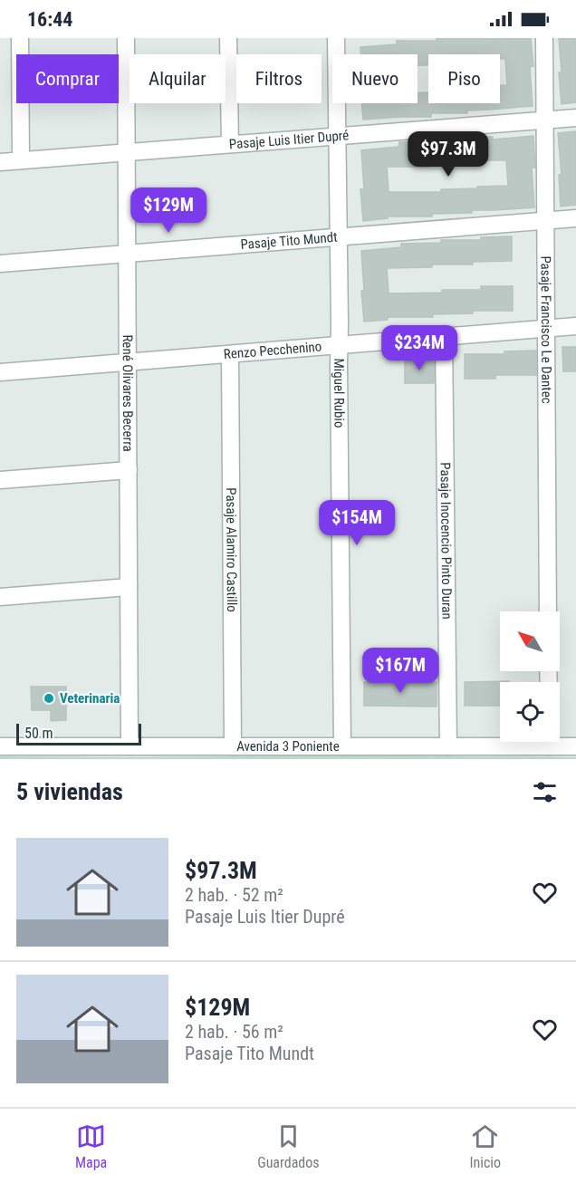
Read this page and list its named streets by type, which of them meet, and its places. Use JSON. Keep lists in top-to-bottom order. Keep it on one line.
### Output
{"streets":{"street":["Pasaje Luis Itier Dupré","Pasaje Tito Mundt","Pasaje Francisco Le Dantec","Renzo Pecchenino","René Olivares Becerra","Miguel Rubio","Pasaje Inocencio Pinto Duran","Pasaje Alamiro Castillo","Avenida 3 Poniente"]},"crossings":[["Pasaje Luis Itier Dupré","Pasaje Francisco Le Dantec"],["Pasaje Luis Itier Dupré","René Olivares Becerra"],["Pasaje Luis Itier Dupré","Miguel Rubio"],["Pasaje Tito Mundt","Pasaje Francisco Le Dantec"],["Pasaje Tito Mundt","René Olivares Becerra"],["Pasaje Tito Mundt","Miguel Rubio"],["Pasaje Francisco Le Dantec","Renzo Pecchenino"],["Renzo Pecchenino","René Olivares Becerra"],["Renzo Pecchenino","Miguel Rubio"],["Renzo Pecchenino","Pasaje Inocencio Pinto Duran"],["Renzo Pecchenino","Pasaje Alamiro Castillo"],["René Olivares Becerra","Avenida 3 Poniente"],["Miguel Rubio","Avenida 3 Poniente"],["Pasaje Inocencio Pinto Duran","Avenida 3 Poniente"],["Pasaje Alamiro Castillo","Avenida 3 Poniente"]],"places":["Veterinaria"],"scale_bar":"50 m","north":"top left","page":{"status":"16:44","chip":["Comprar","Alquilar","Filtros","Nuevo","Piso"],"price":["$97.3M","$129M","$234M","$154M","$167M"],"scale":"50 m","heading":"5 viviendas","list":[{"name":"$97.3M","note":"2 hab. · 52 m² · Pasaje Luis Itier Dupré"},{"name":"$129M","note":"2 hab. · 56 m² · Pasaje Tito Mundt"}],"tabs":["Mapa","Guardados","Inicio"]}}
